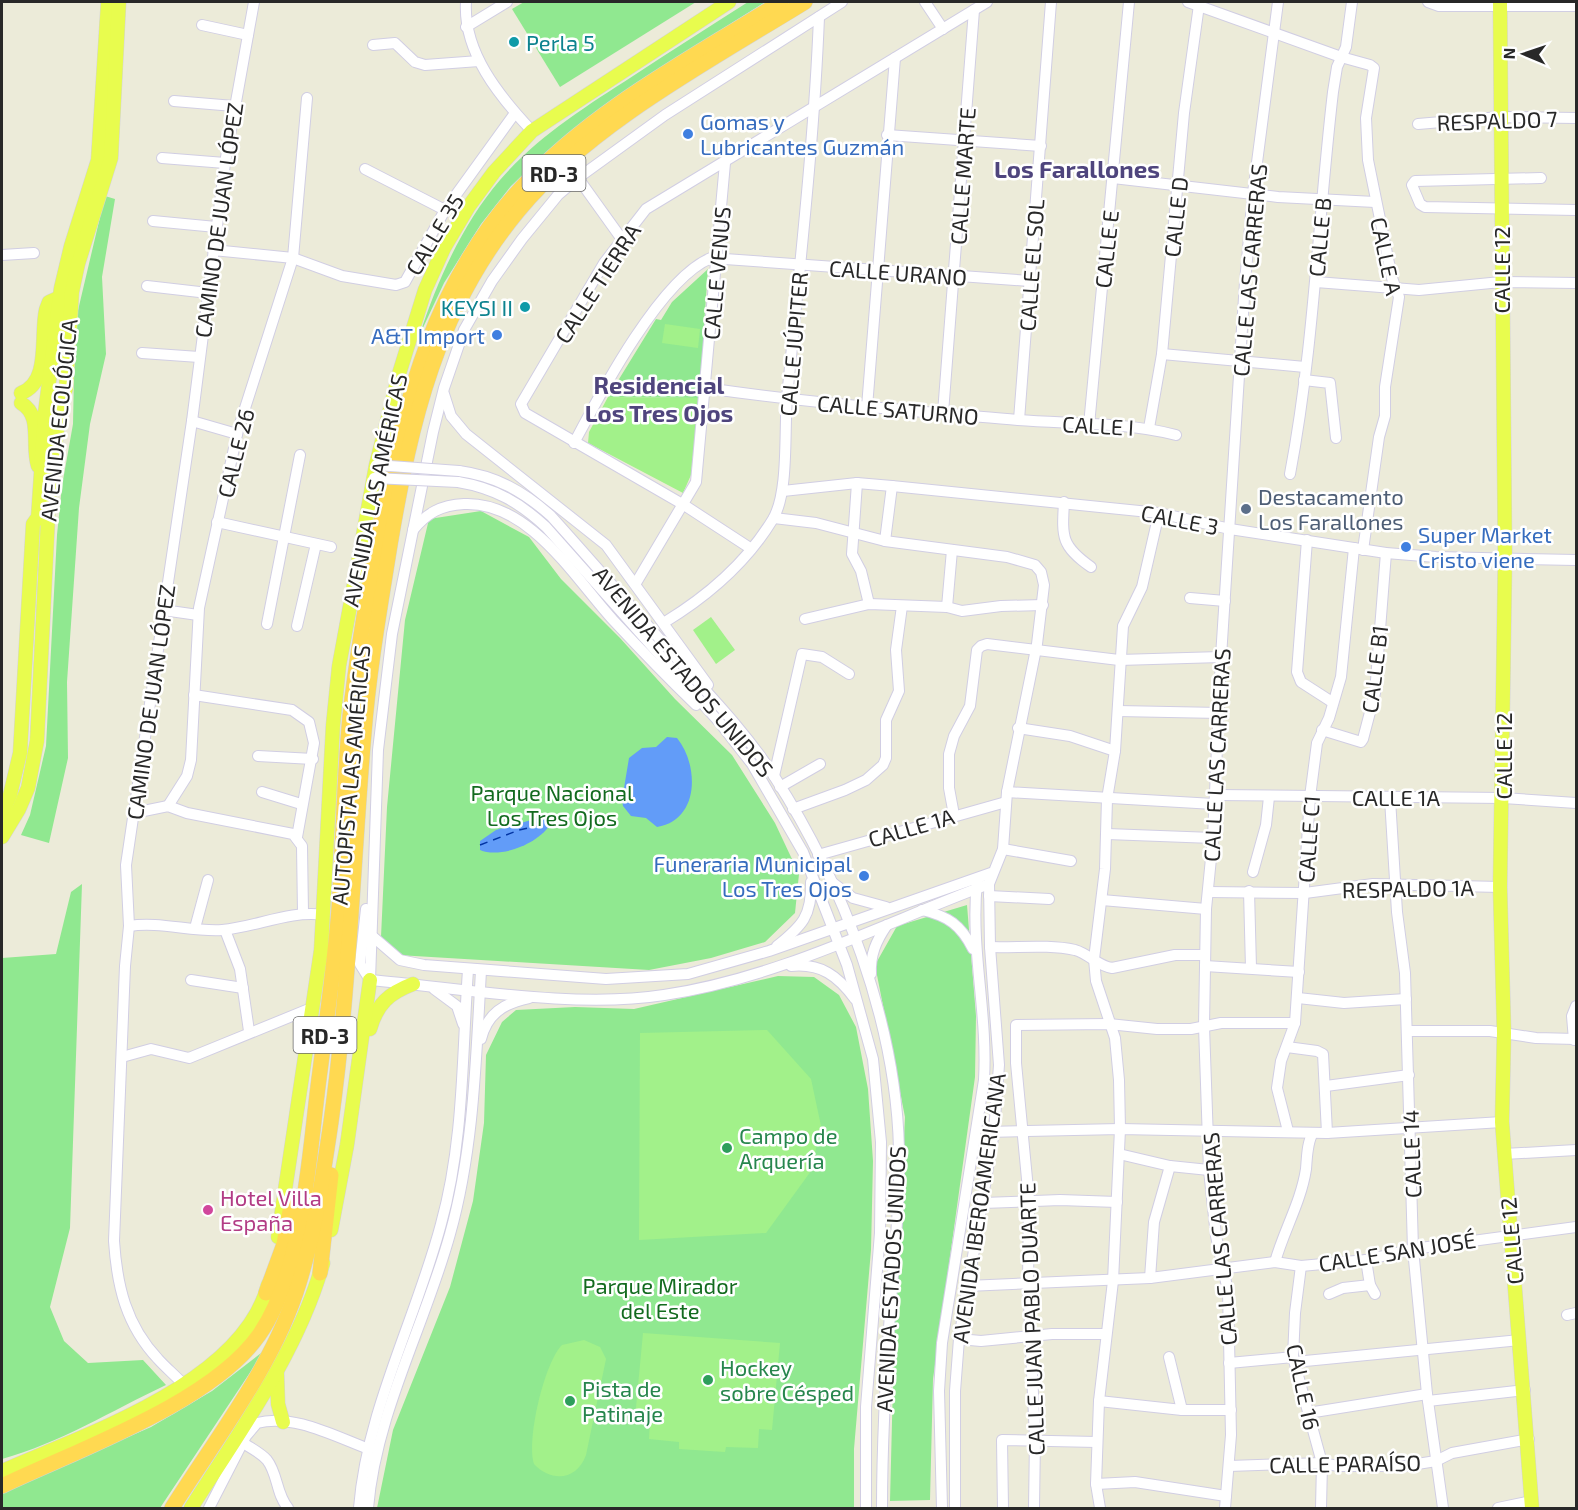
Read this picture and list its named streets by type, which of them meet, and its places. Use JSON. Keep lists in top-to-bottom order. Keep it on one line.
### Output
{"streets":{"highway":["RD-3","AUTOPISTA LAS AMÉRICAS"],"main road":["CALLE 12","AVENIDA ECOLÓGICA","AVENIDA LAS AMÉRICAS"],"street":["RESPALDO 7","CALLE MARTE","CALLE D","CAMINO DE JUAN LÓPEZ","CALLE 35","CALLE B","CALLE E","CALLE A","CALLE EL SOL","CALLE LAS CARRERAS","CALLE URANO","CALLE VENUS","CALLE TIERRA","CALLE JÚPITER","CALLE SATURNO","CALLE I","CALLE 26","CALLE 3","CALLE B1","AVENIDA ESTADOS UNIDOS","CALLE 1A","CALLE C1","RESPALDO 1A","CALLE 14","AVENIDA IBEROAMERICANA","CALLE SAN JOSÉ","CALLE JUAN PABLO DUARTE","CALLE 16","CALLE PARAÍSO"]},"crossings":[["RESPALDO 7","CALLE 12"],["CALLE MARTE","CALLE URANO"],["CALLE MARTE","CALLE TIERRA"],["CALLE MARTE","CALLE SATURNO"],["CALLE D","CALLE I"],["CAMINO DE JUAN LÓPEZ","CALLE 35"],["CAMINO DE JUAN LÓPEZ","AVENIDA LAS AMÉRICAS"],["CALLE 35","CALLE 26"],["CALLE B","CALLE A"],["CALLE E","CALLE I"],["CALLE A","CALLE 3"],["CALLE A","CALLE C1"],["CALLE EL SOL","CALLE URANO"],["CALLE EL SOL","CALLE SATURNO"],["CALLE EL SOL","CALLE I"],["CALLE LAS CARRERAS","CALLE 3"],["CALLE LAS CARRERAS","CALLE 1A"],["CALLE LAS CARRERAS","RESPALDO 1A"],["CALLE LAS CARRERAS","CALLE SAN JOSÉ"],["CALLE LAS CARRERAS","CALLE PARAÍSO"],["CALLE 12","CALLE 3"],["CALLE 12","CALLE 1A"],["CALLE 12","RESPALDO 1A"],["CALLE 12","CALLE SAN JOSÉ"],["CALLE 12","CALLE PARAÍSO"],["CALLE URANO","CALLE VENUS"],["CALLE URANO","CALLE JÚPITER"],["CALLE VENUS","CALLE TIERRA"],["CALLE VENUS","CALLE SATURNO"],["CALLE TIERRA","CALLE JÚPITER"],["CALLE JÚPITER","CALLE SATURNO"],["CALLE JÚPITER","AVENIDA LAS AMÉRICAS"],["CALLE JÚPITER","CALLE 3"],["CALLE SATURNO","CALLE I"],["AVENIDA LAS AMÉRICAS","AVENIDA ESTADOS UNIDOS"],["AVENIDA LAS AMÉRICAS","AUTOPISTA LAS AMÉRICAS"],["CALLE 3","CALLE B1"],["CALLE 3","CALLE C1"],["CALLE B1","CALLE C1"],["AVENIDA ESTADOS UNIDOS","CALLE 1A"],["CALLE 1A","CALLE C1"],["CALLE 1A","CALLE 14"],["CALLE C1","RESPALDO 1A"],["RESPALDO 1A","CALLE 14"],["CALLE 14","CALLE SAN JOSÉ"],["CALLE 14","CALLE PARAÍSO"],["AVENIDA IBEROAMERICANA","CALLE SAN JOSÉ"],["CALLE SAN JOSÉ","CALLE JUAN PABLO DUARTE"],["CALLE SAN JOSÉ","CALLE 16"],["CALLE 16","CALLE PARAÍSO"]],"districts":["Los Farallones","Residencial Los Tres Ojos"],"parks":["Parque Nacional Los Tres Ojos","Parque Mirador del Este"],"places":["Perla 5","Gomas y Lubricantes Guzmán","KEYSI II","A&T Import","Destacamento Los Farallones","Super Market Cristo viene","Funeraria Municipal Los Tres Ojos","Campo de Arquería","Hotel Villa España","Hockey sobre Césped","Pista de Patinaje"],"north":"left"}
